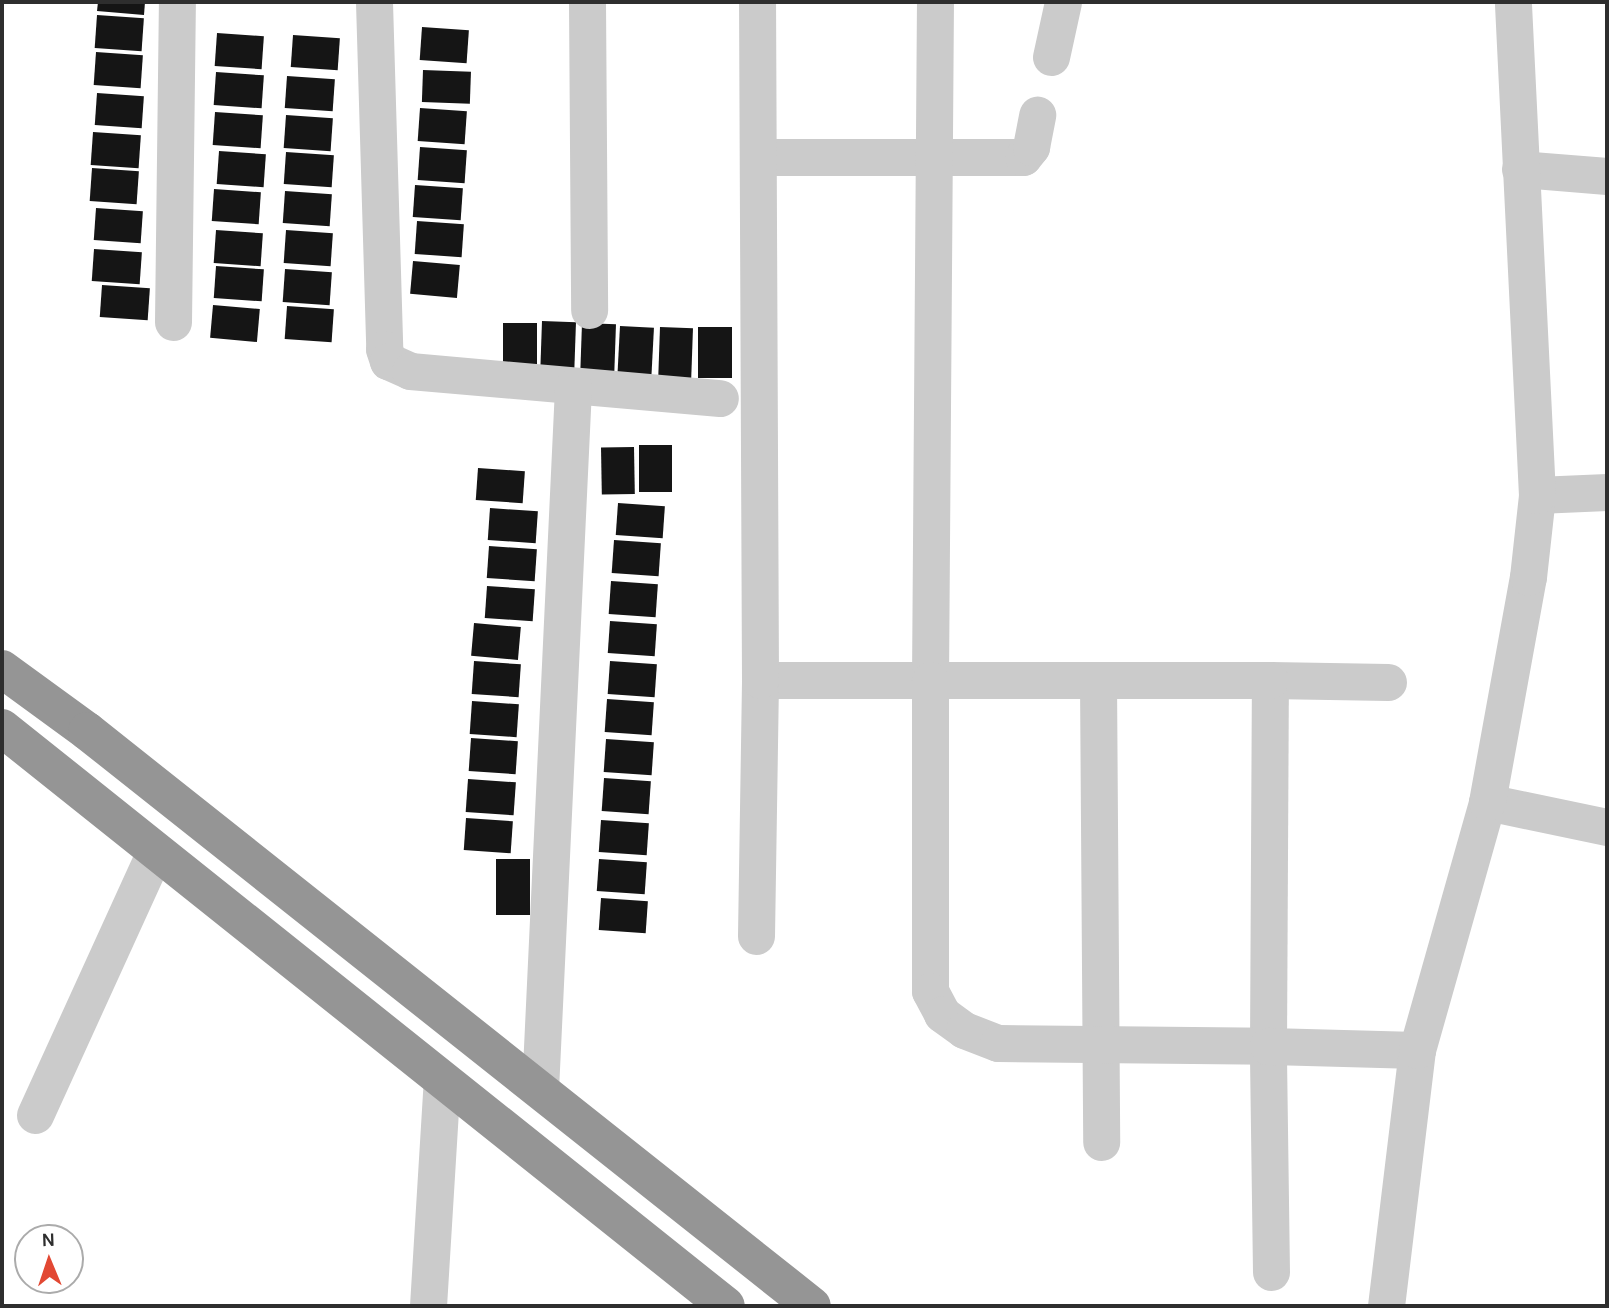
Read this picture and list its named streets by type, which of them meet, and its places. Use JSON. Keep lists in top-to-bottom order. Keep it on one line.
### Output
{"north":"top"}
